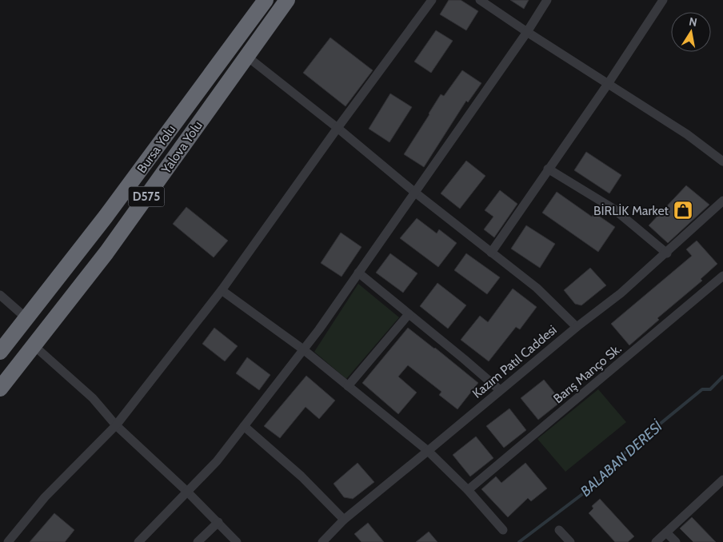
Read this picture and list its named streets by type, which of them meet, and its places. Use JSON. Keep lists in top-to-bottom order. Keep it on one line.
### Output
{"streets":{"highway":["Yalova Yolu","Bursa Yolu","D575"],"street":["Kazım Patıl Caddesi","Barış Manço Sk."]},"water":["BALABAN DERESİ"],"places":{"shop":["BİRLİK Market"]},"north":"top"}
